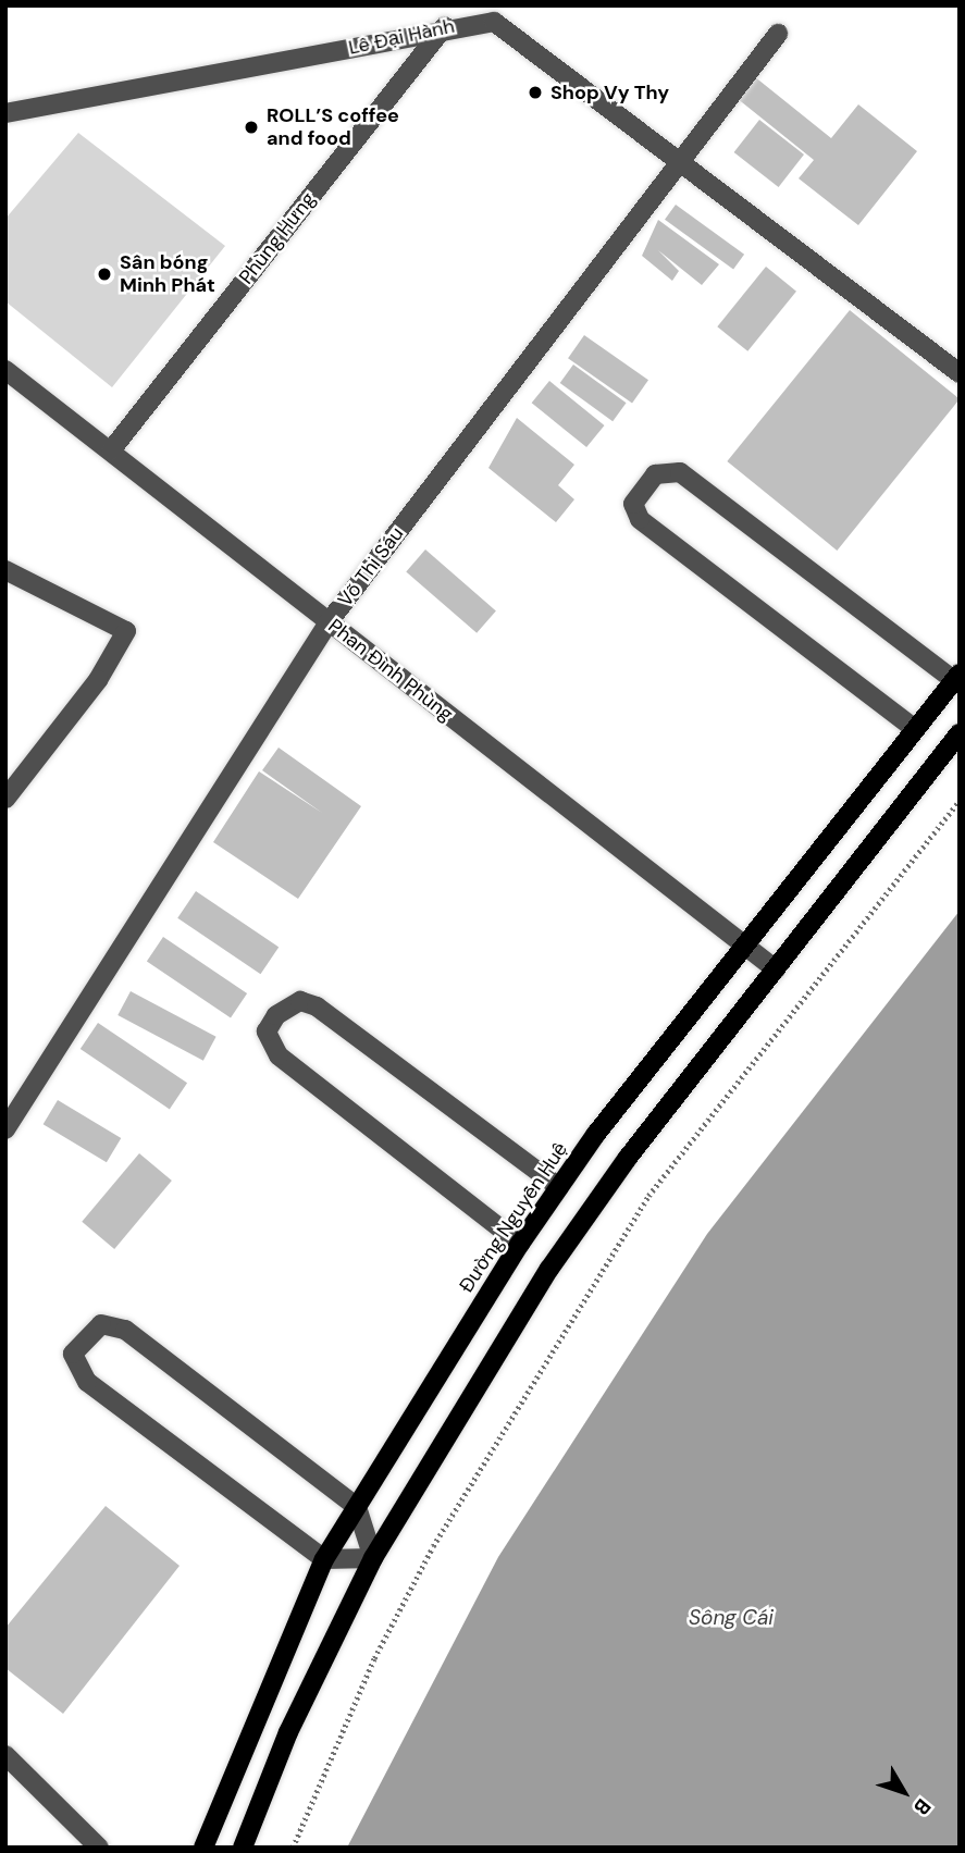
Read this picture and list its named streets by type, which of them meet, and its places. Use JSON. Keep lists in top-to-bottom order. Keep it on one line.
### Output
{"streets":{"main road":["Đường Nguyễn Huệ"],"street":["Lê Đại Hành","Phùng Hưng","Võ Thị Sáu","Phan Đình Phùng"]},"crossings":[["Lê Đại Hành","Phùng Hưng"],["Lê Đại Hành","Võ Thị Sáu"],["Phùng Hưng","Phan Đình Phùng"],["Võ Thị Sáu","Phan Đình Phùng"],["Phan Đình Phùng","Đường Nguyễn Huệ"]],"water":["Sông Cái"],"places":["Shop Vy Thy","ROLL’S coffee and food","Sân bóng Minh Phát"],"north":"bottom right"}
